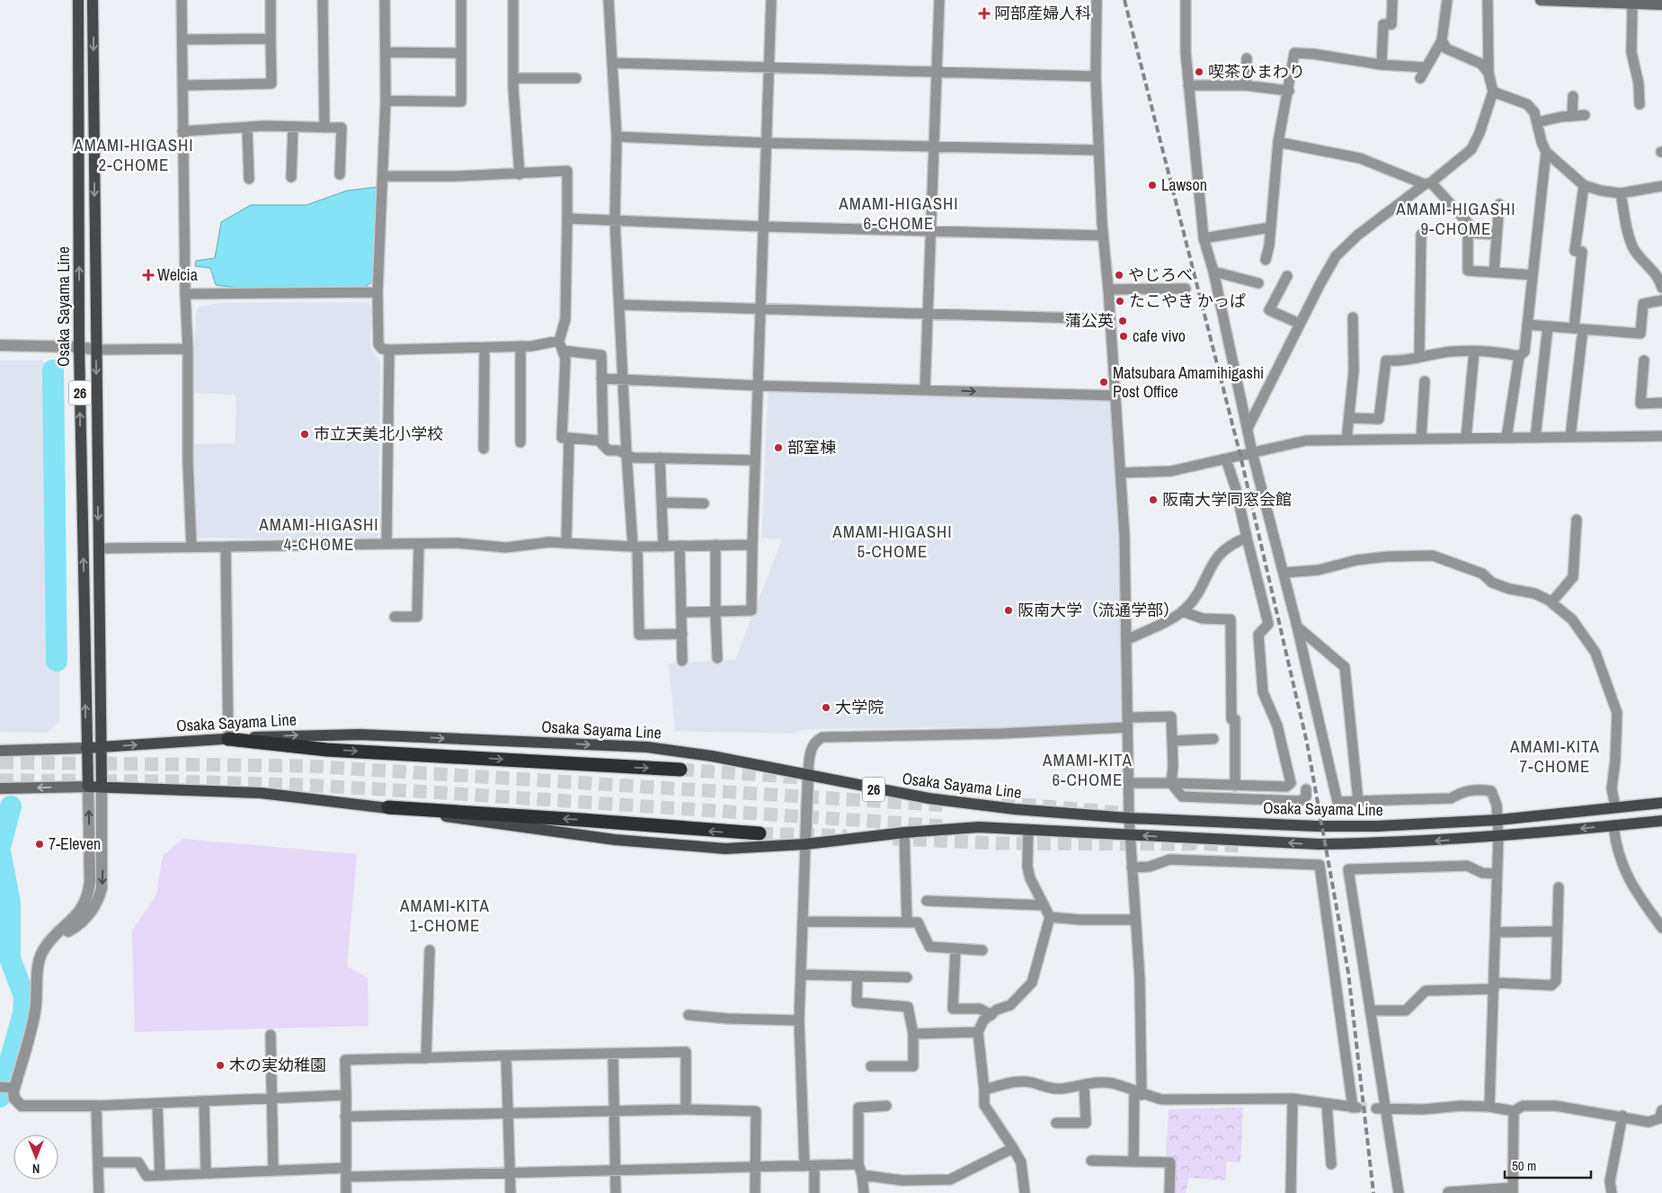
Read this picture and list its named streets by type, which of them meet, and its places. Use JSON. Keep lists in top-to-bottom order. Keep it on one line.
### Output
{"streets":{"main road":["Osaka Sayama Line","26"]},"districts":["AMAMI-HIGASHI 2-CHOME","AMAMI-HIGASHI 6-CHOME","AMAMI-HIGASHI 9-CHOME","AMAMI-HIGASHI 4-CHOME","AMAMI-HIGASHI 5-CHOME","AMAMI-KITA 7-CHOME","AMAMI-KITA 6-CHOME","AMAMI-KITA 1-CHOME"],"places":{"health":["阿部産婦人科","Welcia"],"other":["喫茶ひまわり","Lawson","やじろべ","たこやき かっぱ","蒲公英","cafe vivo","Matsubara Amamihigashi Post Office","市立天美北小学校","部室棟","阪南大学同窓会館","阪南大学（流通学部）","大学院","7-Eleven","木の実幼稚園"]},"scale_bar":"50 m","north":"bottom"}
